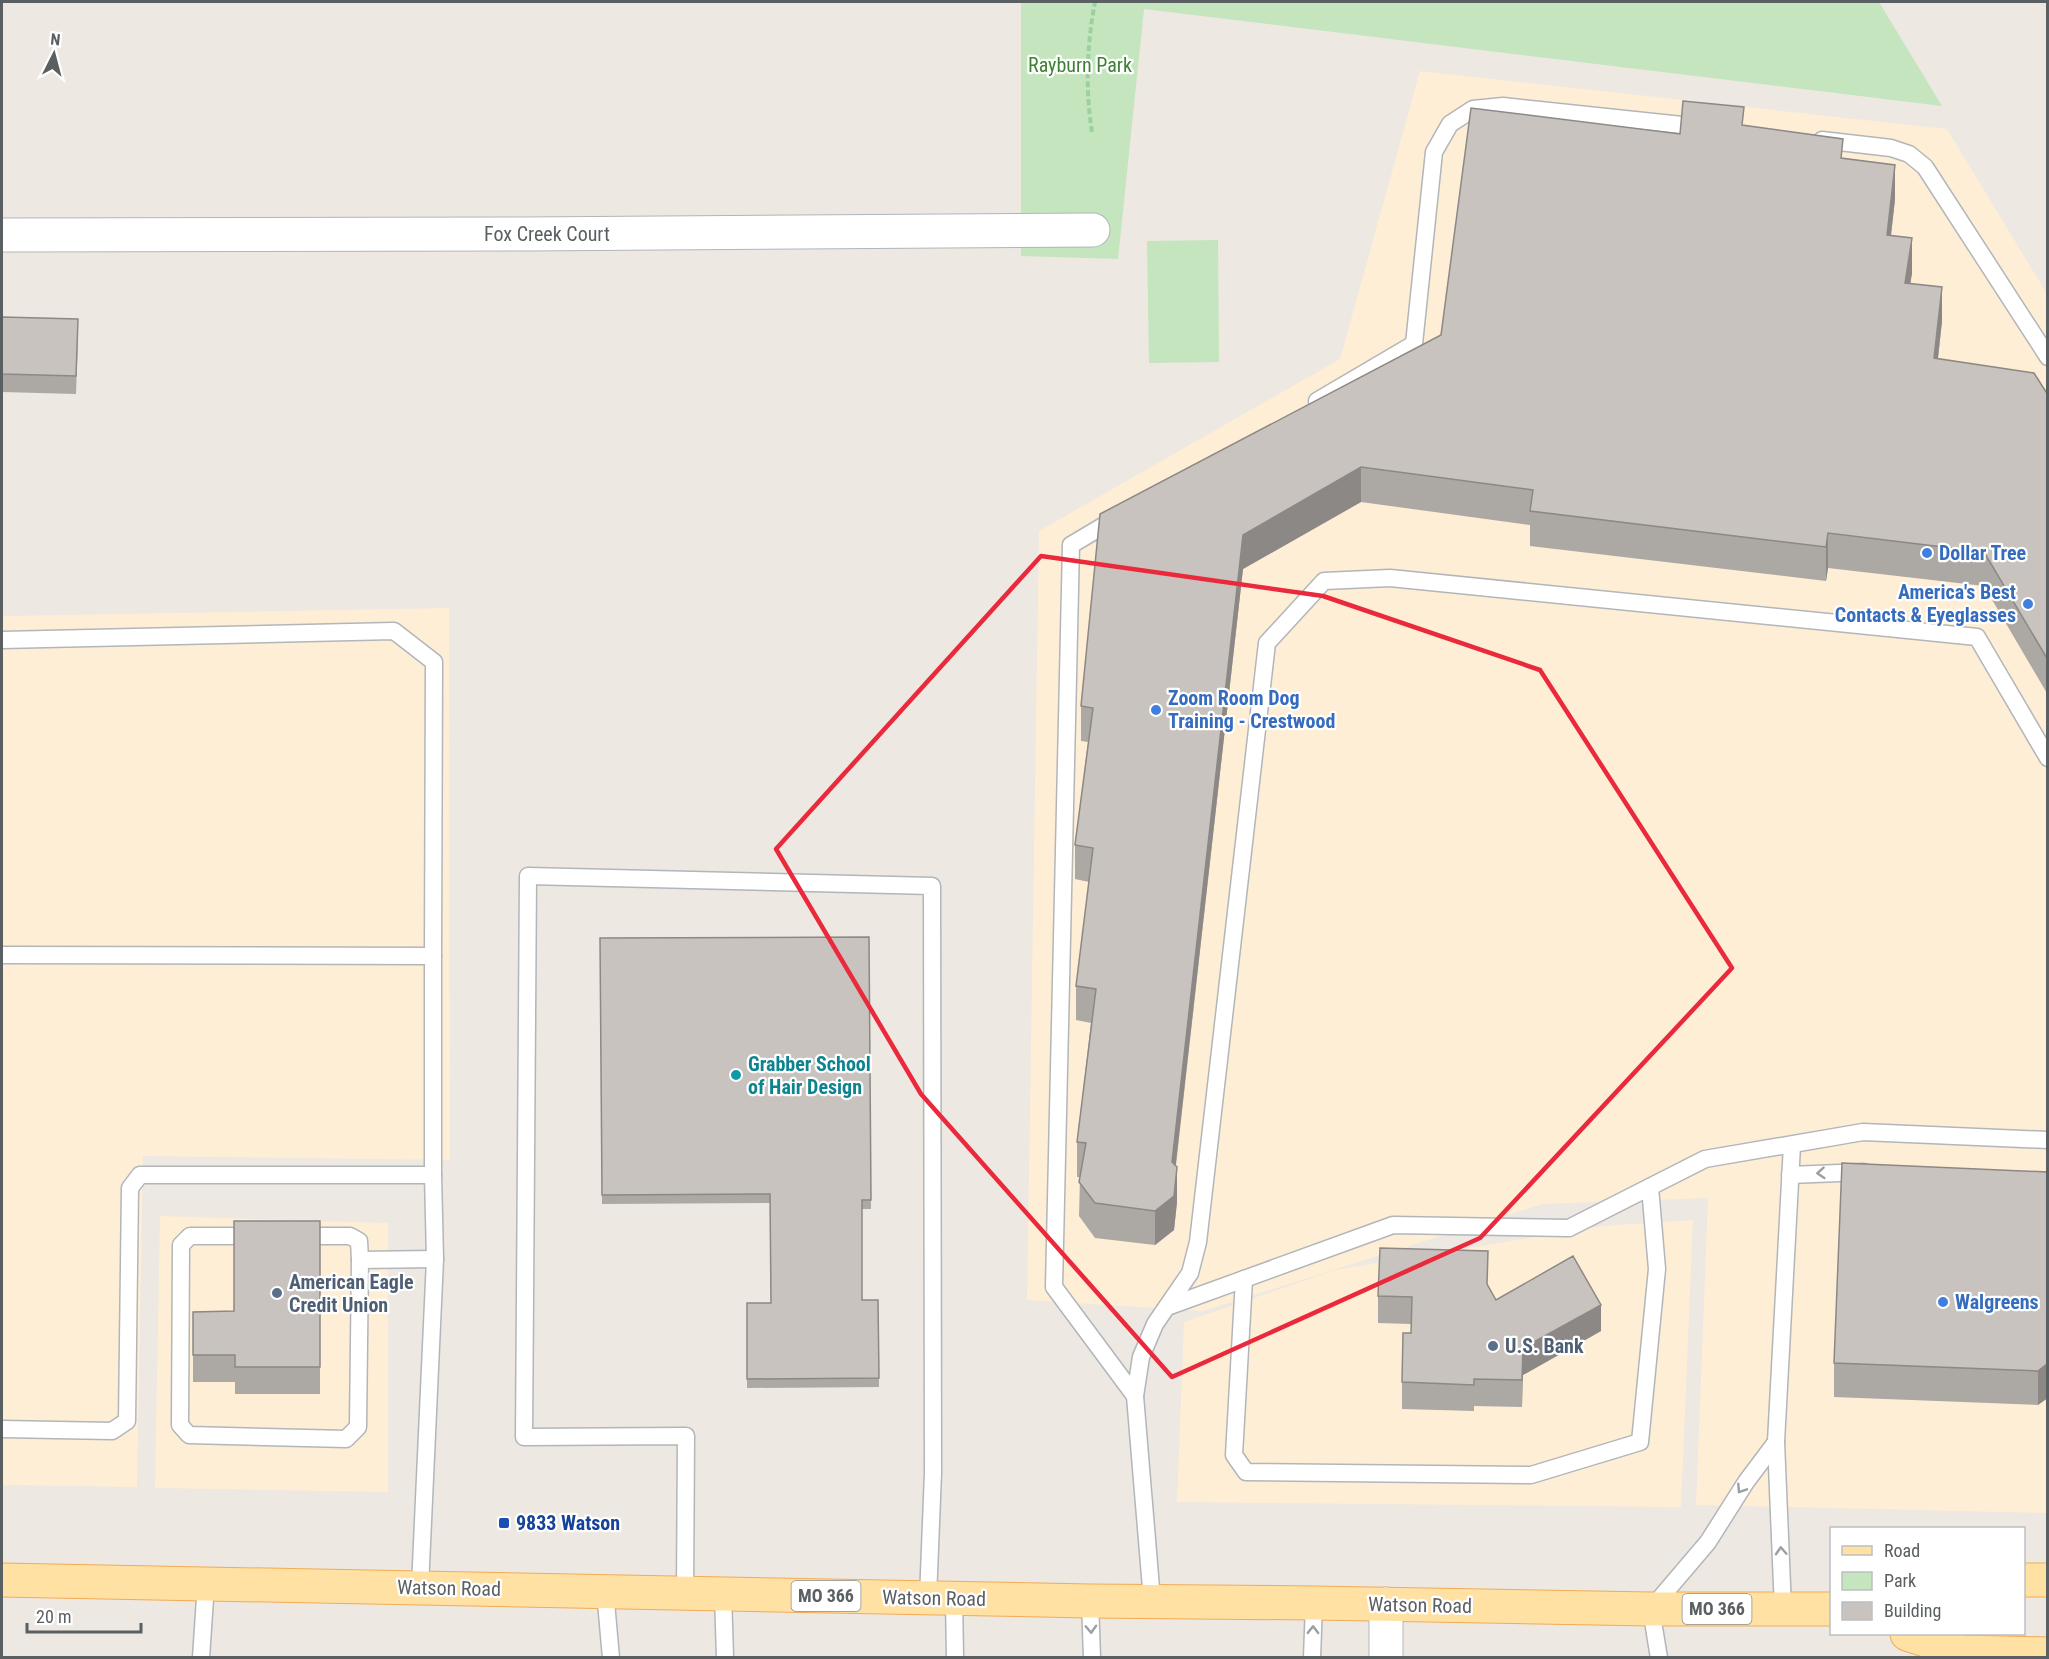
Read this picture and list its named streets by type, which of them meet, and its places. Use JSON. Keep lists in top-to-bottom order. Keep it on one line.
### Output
{"streets":{"main road":["Watson Road","MO 366"],"street":["Fox Creek Court"]},"parks":["Rayburn Park"],"places":{"other":["Dollar Tree","America's Best Contacts & Eyeglasses","Zoom Room Dog Training - Crestwood","Grabber School of Hair Design","American Eagle Credit Union","Walgreens","U.S. Bank"],"transit":["9833 Watson"]},"legend":["Road","Park","Building"],"scale_bar":"20 m","north":"top"}
